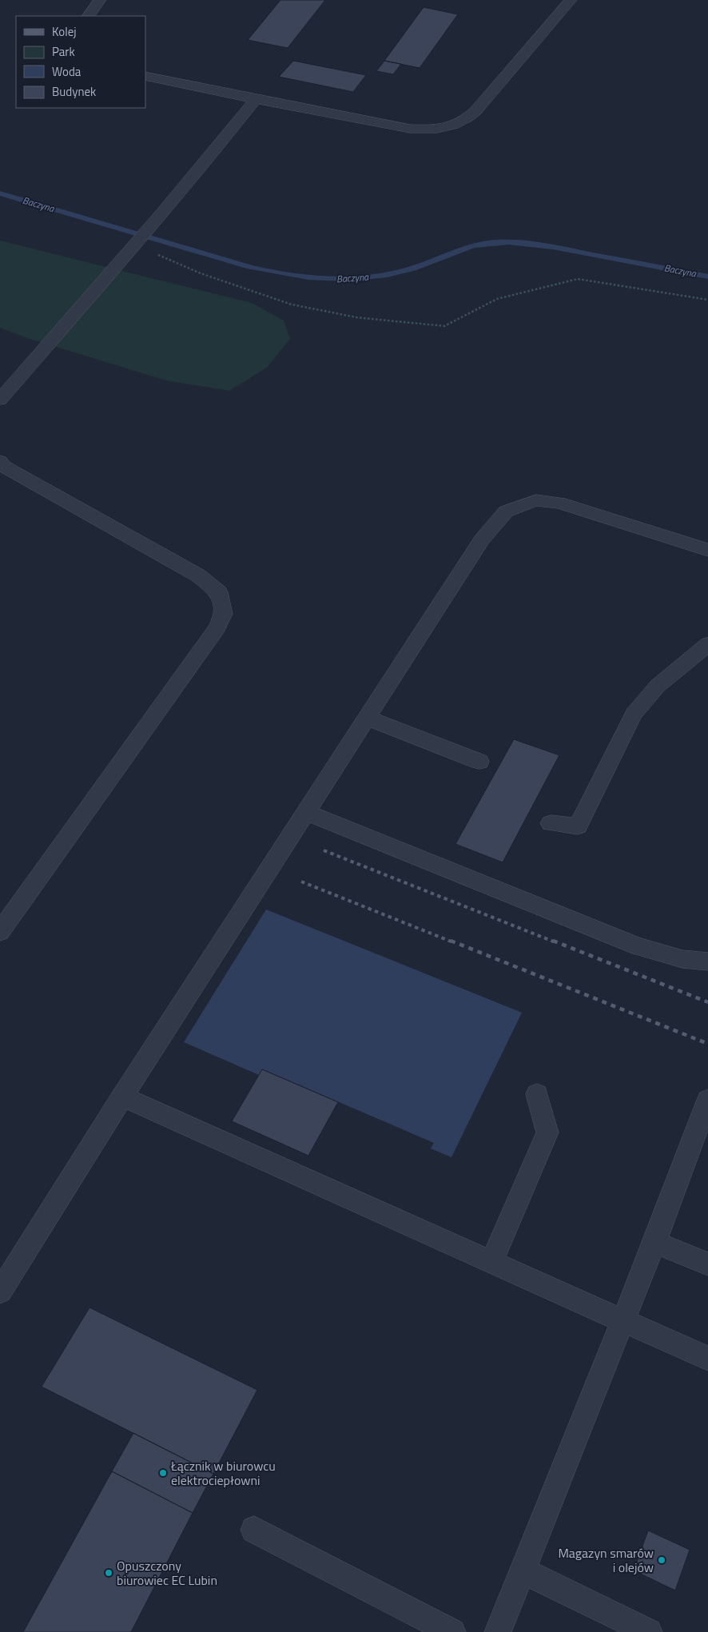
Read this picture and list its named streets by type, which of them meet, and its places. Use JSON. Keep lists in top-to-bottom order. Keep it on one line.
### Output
{"water":["Baczyna"],"places":["Łącznik w biurowcu elektrociepłowni","Magazyn smarów i olejów","Opuszczony biurowiec EC Lubin"],"legend":["Kolej","Park","Woda","Budynek"]}
